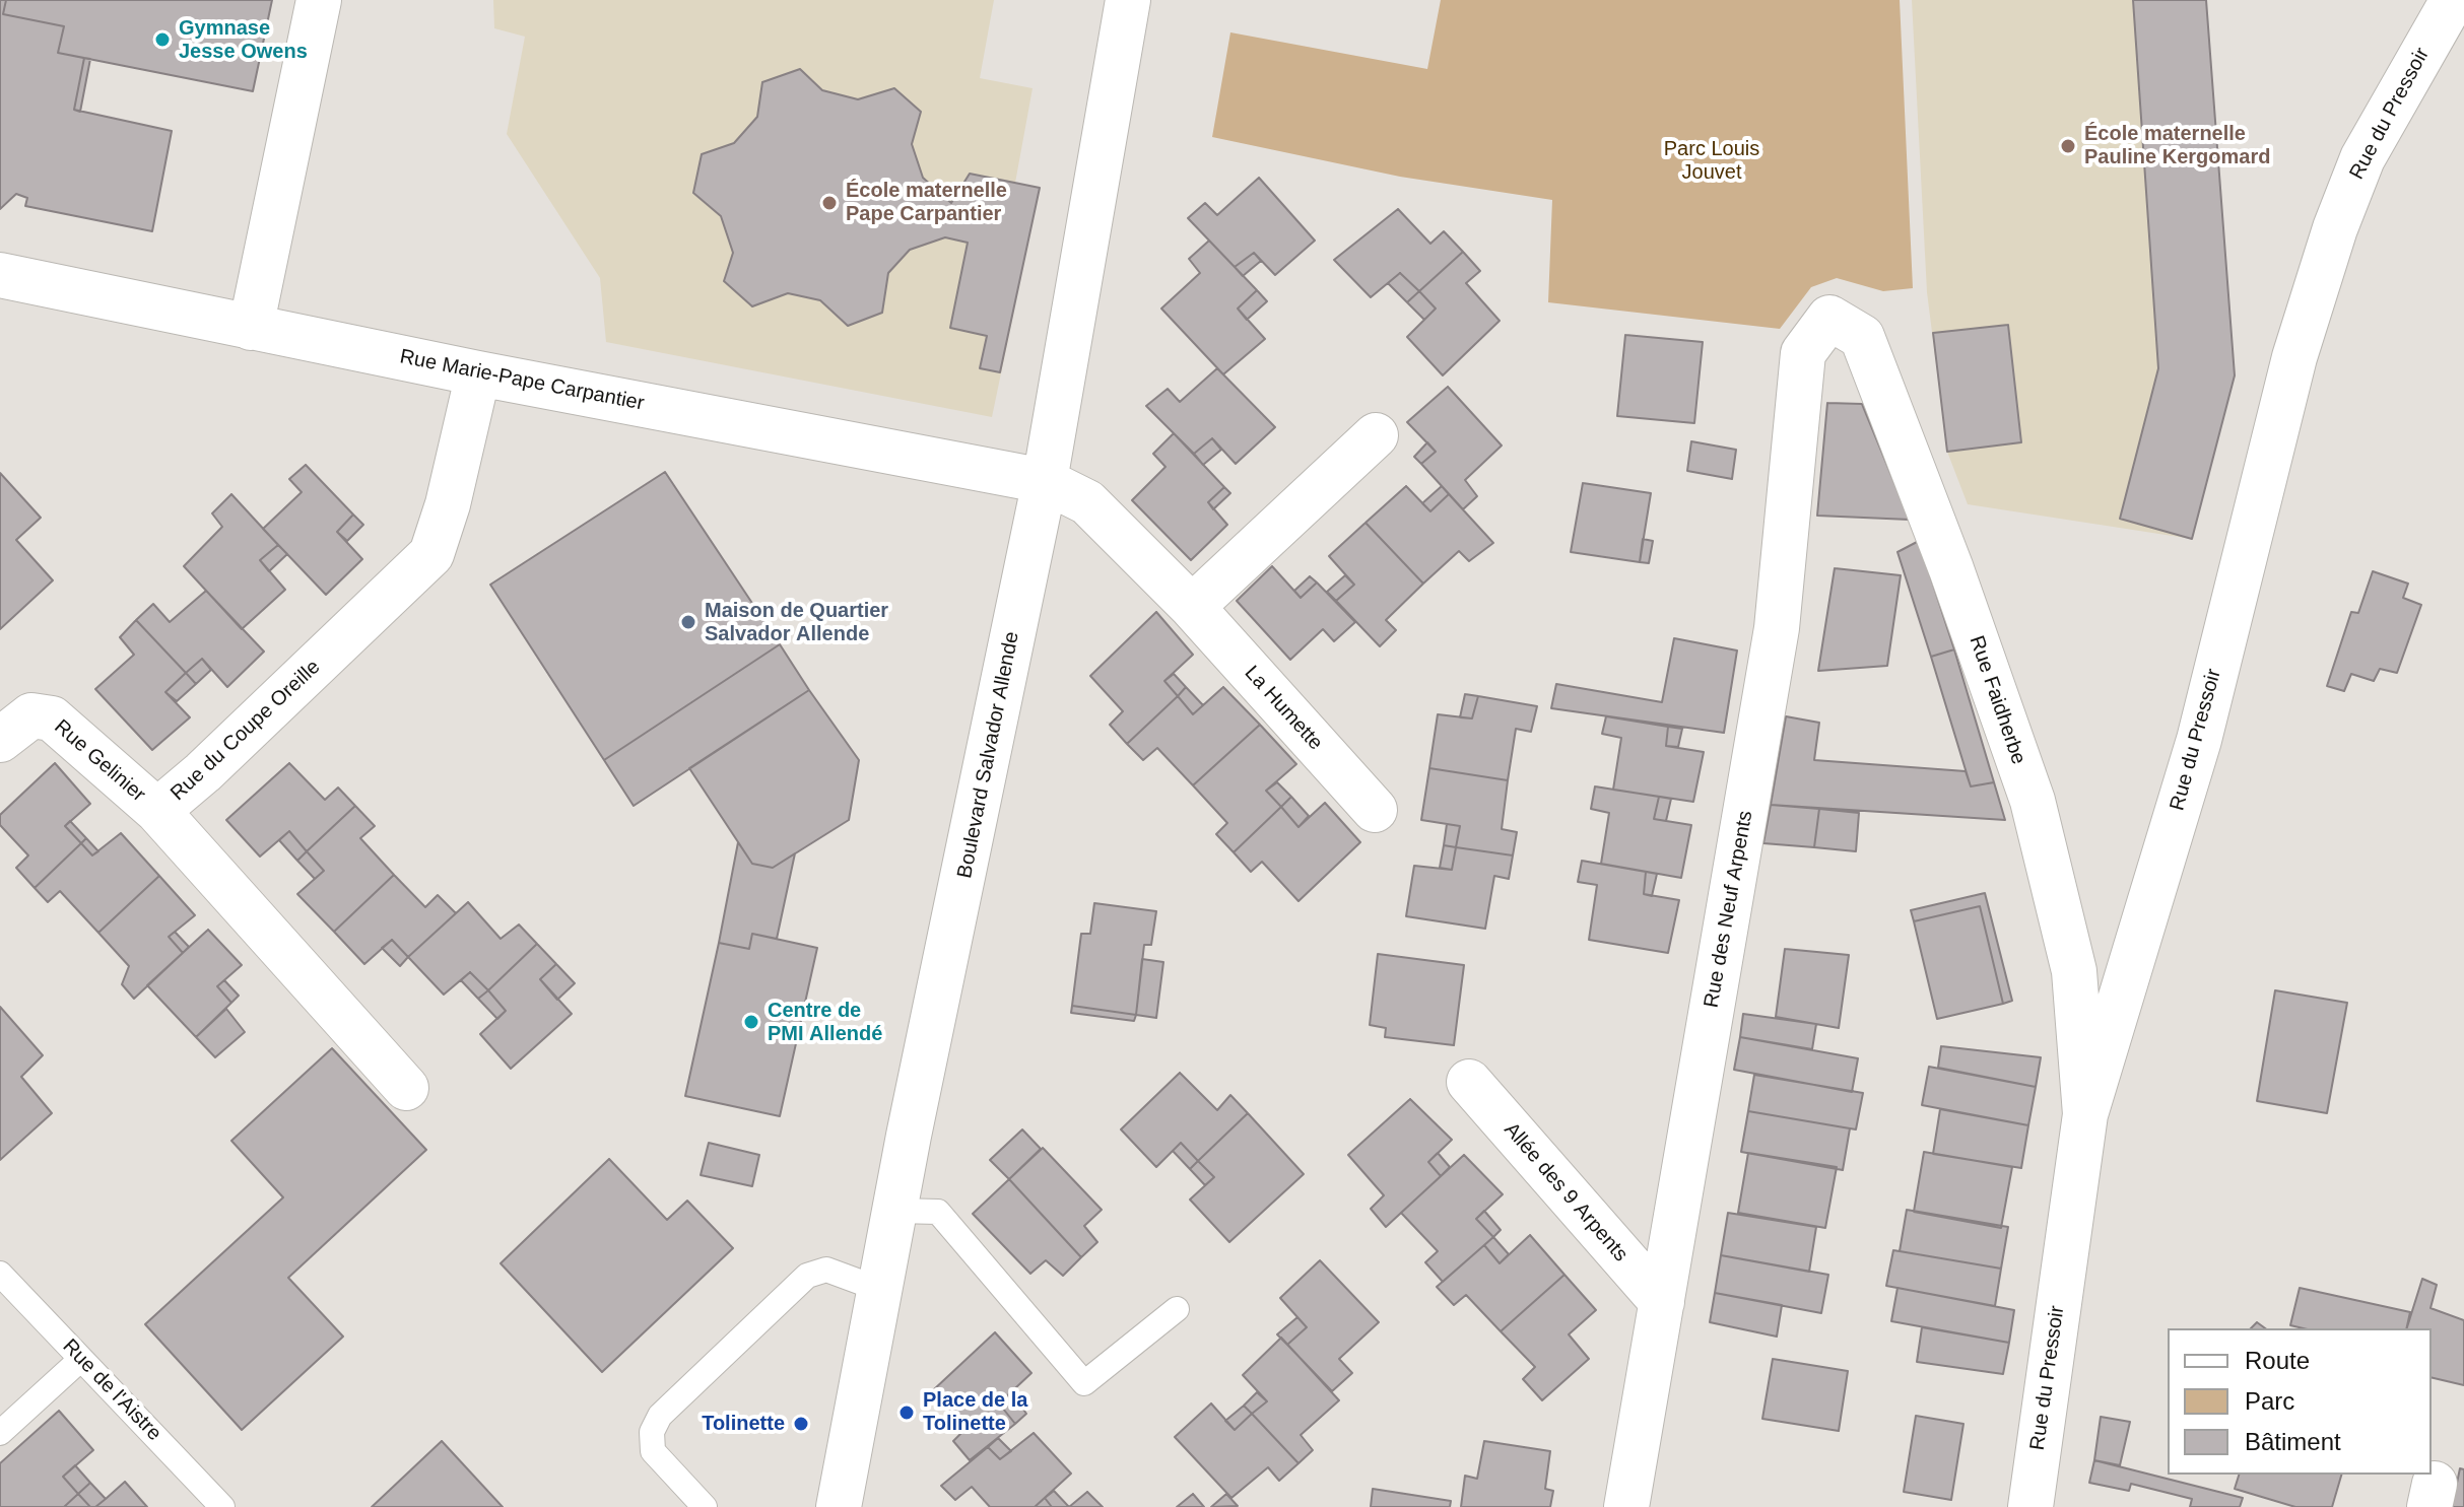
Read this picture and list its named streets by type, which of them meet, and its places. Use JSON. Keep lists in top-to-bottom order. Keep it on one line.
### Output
{"streets":{"street":["Rue du Pressoir","Rue Marie-Pape Carpantier","Rue Faidherbe","La Humette","Rue du Coupe Oreille","Boulevard Salvador Allende","Rue Gelinier","Rue des Neuf Arpents","Allée des 9 Arpents"],"lane":["Rue de l'Aistre"]},"crossings":[["Rue du Pressoir","Rue Faidherbe"],["Rue Marie-Pape Carpantier","La Humette"],["Rue Marie-Pape Carpantier","Rue du Coupe Oreille"],["Rue Marie-Pape Carpantier","Boulevard Salvador Allende"],["Rue Faidherbe","Rue des Neuf Arpents"],["La Humette","Boulevard Salvador Allende"],["Rue du Coupe Oreille","Rue Gelinier"],["Rue des Neuf Arpents","Allée des 9 Arpents"]],"parks":["Parc Louis Jouvet"],"places":["Gymnase Jesse Owens","École maternelle Pauline Kergomard","École maternelle Pape Carpantier","Maison de Quartier Salvador Allende","Centre de PMI Allendé","Place de la Tolinette","Tolinette"],"legend":["Route","Parc","Bâtiment"]}
